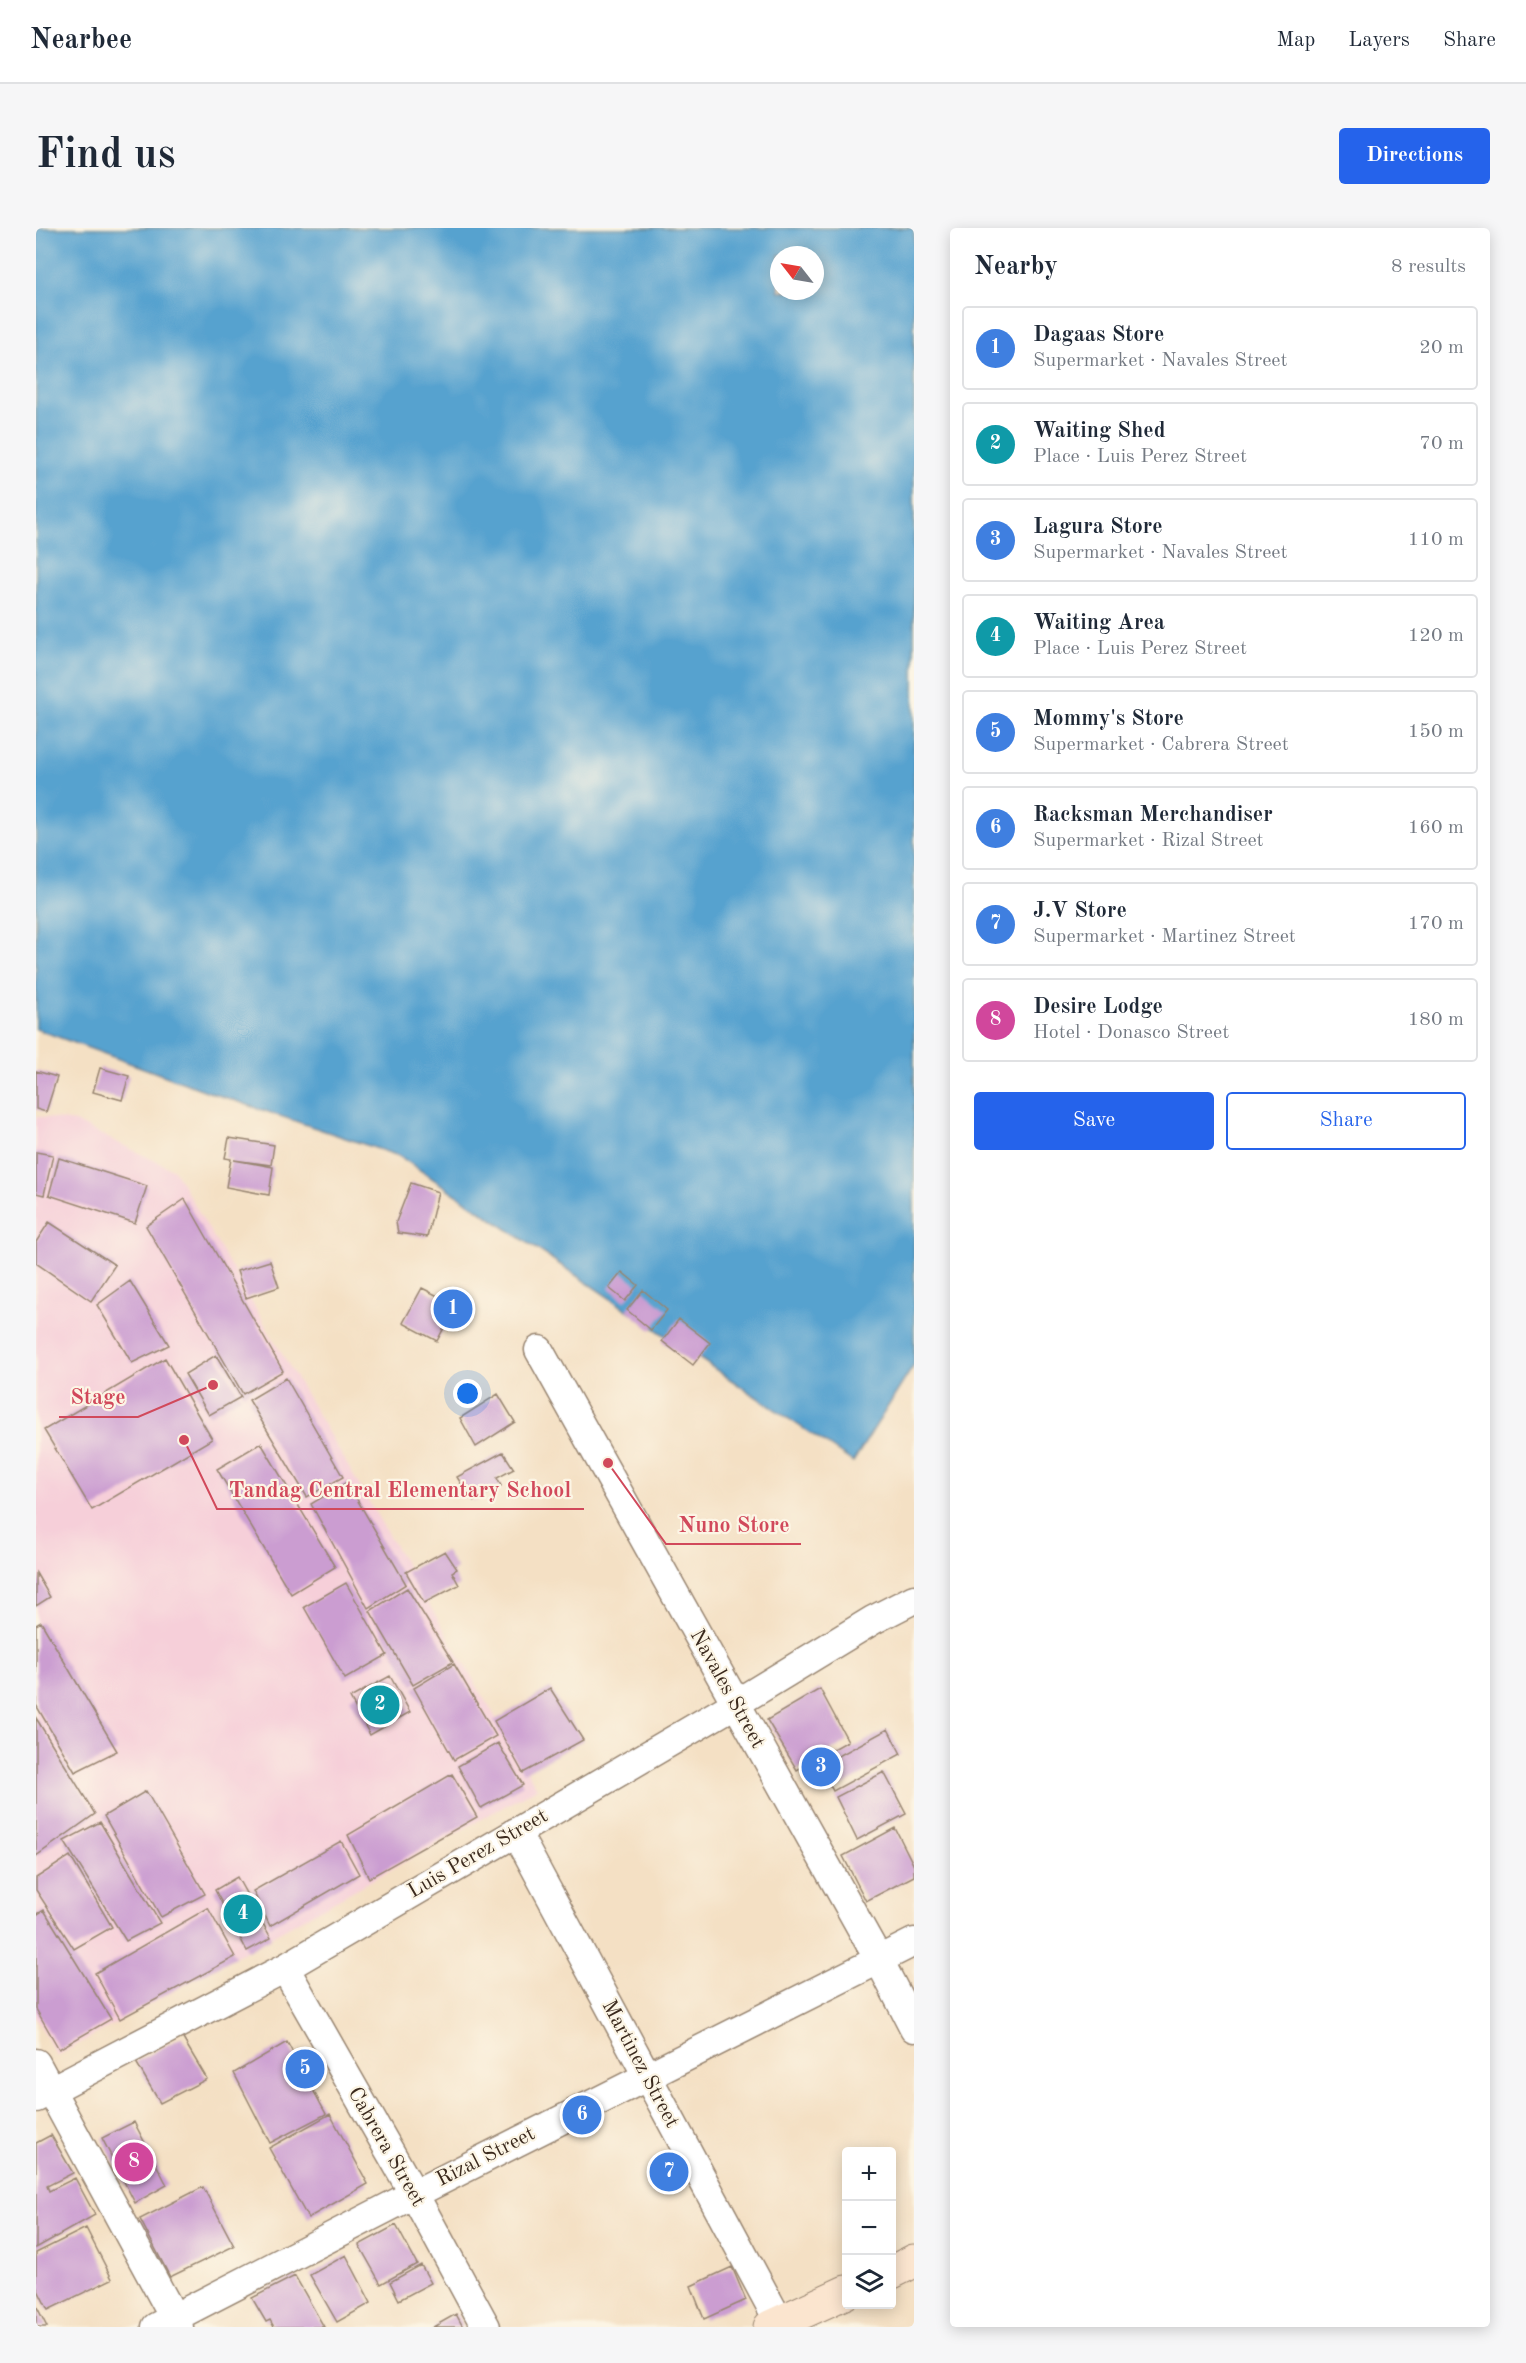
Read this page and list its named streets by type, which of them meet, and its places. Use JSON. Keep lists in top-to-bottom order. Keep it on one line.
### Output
{"streets":{"street":["Navales Street","Luis Perez Street","Martinez Street","Cabrera Street","Rizal Street"]},"crossings":[["Navales Street","Luis Perez Street"],["Navales Street","Rizal Street"],["Luis Perez Street","Martinez Street"],["Luis Perez Street","Cabrera Street"],["Martinez Street","Rizal Street"],["Cabrera Street","Rizal Street"]],"places":["Stage","Tandag Central Elementary School","Nuno Store"],"north":"top left","page":{"header":"Nearbee","nav":["Map","Layers","Share"],"buttons":["Directions",["Save","Share"]],"title":"Find us","heading":["Nearby","8 results"],"list":[{"mark":"1","name":"Dagaas Store","note":"Supermarket · Navales Street","value":"20 m"},{"mark":"2","name":"Waiting Shed","note":"Place · Luis Perez Street","value":"70 m"},{"mark":"3","name":"Lagura Store","note":"Supermarket · Navales Street","value":"110 m"},{"mark":"4","name":"Waiting Area","note":"Place · Luis Perez Street","value":"120 m"},{"mark":"5","name":"Mommy's Store","note":"Supermarket · Cabrera Street","value":"150 m"},{"mark":"6","name":"Racksman Merchandiser","note":"Supermarket · Rizal Street","value":"160 m"},{"mark":"7","name":"J.V Store","note":"Supermarket · Martinez Street","value":"170 m"},{"mark":"8","name":"Desire Lodge","note":"Hotel · Donasco Street","value":"180 m"}],"pins":["1","2","3","4","5","6","8","7"],"map_buttons":["+","−"]}}
